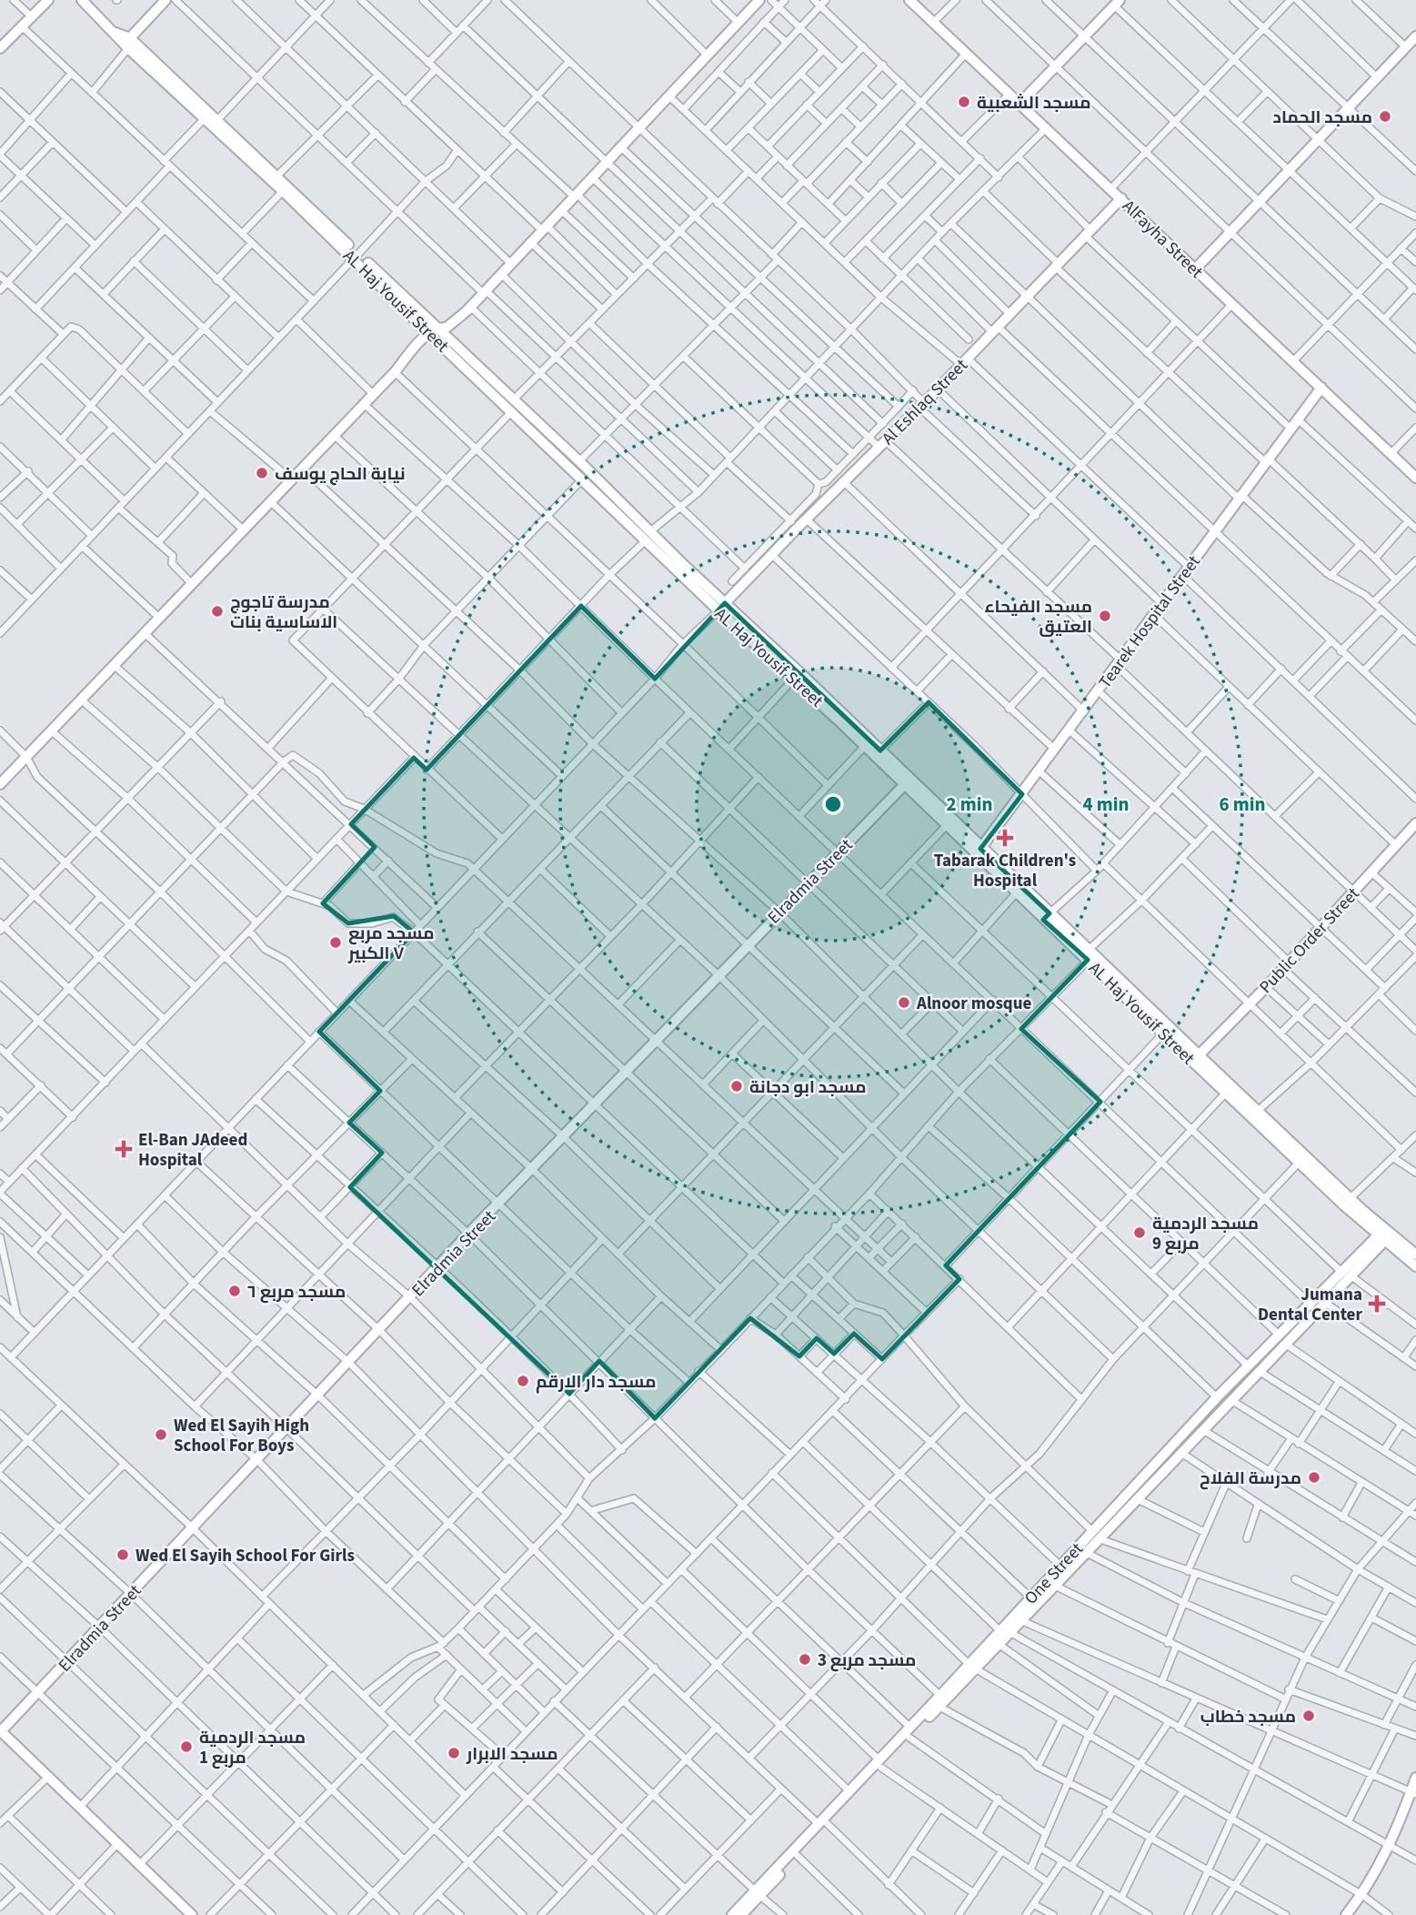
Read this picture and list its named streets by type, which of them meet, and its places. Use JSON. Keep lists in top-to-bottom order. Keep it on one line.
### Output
{"streets":{"street":["AlFayha Street","AL Haj Yousif Street","Al Eshlaq Street","Tearek Hospital Street","Elradmia Street","Public Order Street","One Street"]},"crossings":[["AlFayha Street","Al Eshlaq Street"],["AlFayha Street","Tearek Hospital Street"],["AL Haj Yousif Street","Al Eshlaq Street"],["AL Haj Yousif Street","Tearek Hospital Street"],["AL Haj Yousif Street","Elradmia Street"],["AL Haj Yousif Street","Public Order Street"],["AL Haj Yousif Street","One Street"]],"places":{"other":["مسجد الشعبية","مسجد الحماد","نيابة الحاج يوسف","مدرسة تاجوج الاساسية بنات","مسجد الفيحاء العتيق","مسجد مربع ٧ الكبير","Alnoor mosque","مسجد ابو دجانة","مسجد الردمية مربع 9","مسجد مربع ٦","مسجد دار الارقم","Wed El Sayih High School For Boys","مدرسة الفلاح","Wed El Sayih School For Girls","مسجد مربع 3","مسجد خطاب","مسجد الردمية مربع 1","مسجد الابرار"],"health":["Tabarak Children's Hospital","El-Ban JAdeed Hospital","Jumana Dental Center"]},"rings":["2 min","4 min","6 min"]}
